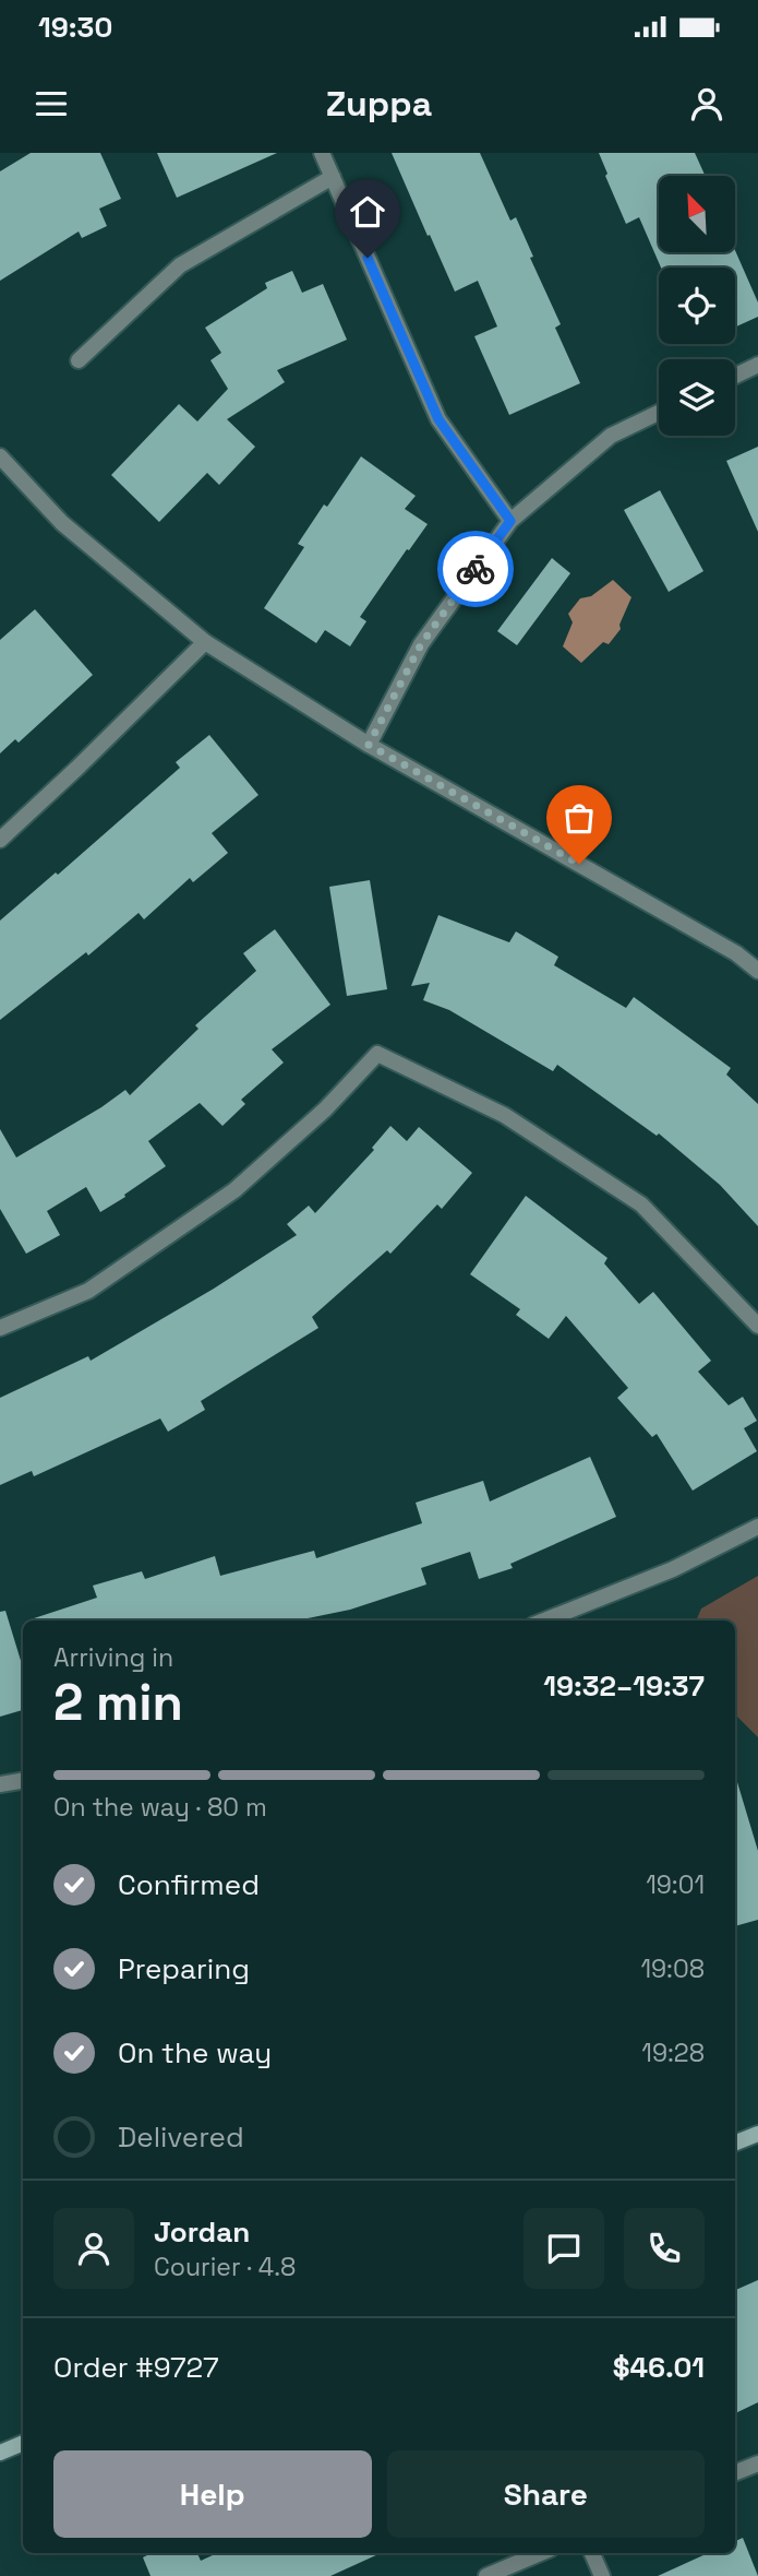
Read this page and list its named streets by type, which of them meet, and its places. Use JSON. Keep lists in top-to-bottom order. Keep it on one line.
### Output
{"north":"top left","page":{"status":"19:30","header":"Zuppa","heading":["2 min","Arriving in","19:32–19:37"],"panel":["Jordan","Courier · 4.8","Order #9727","$46.01"],"bar":"On the way · 80 m","list":[["Confirmed","19:01"],["Preparing","19:08"],["On the way","19:28"],"Delivered"],"buttons":["Help","Share"]}}
